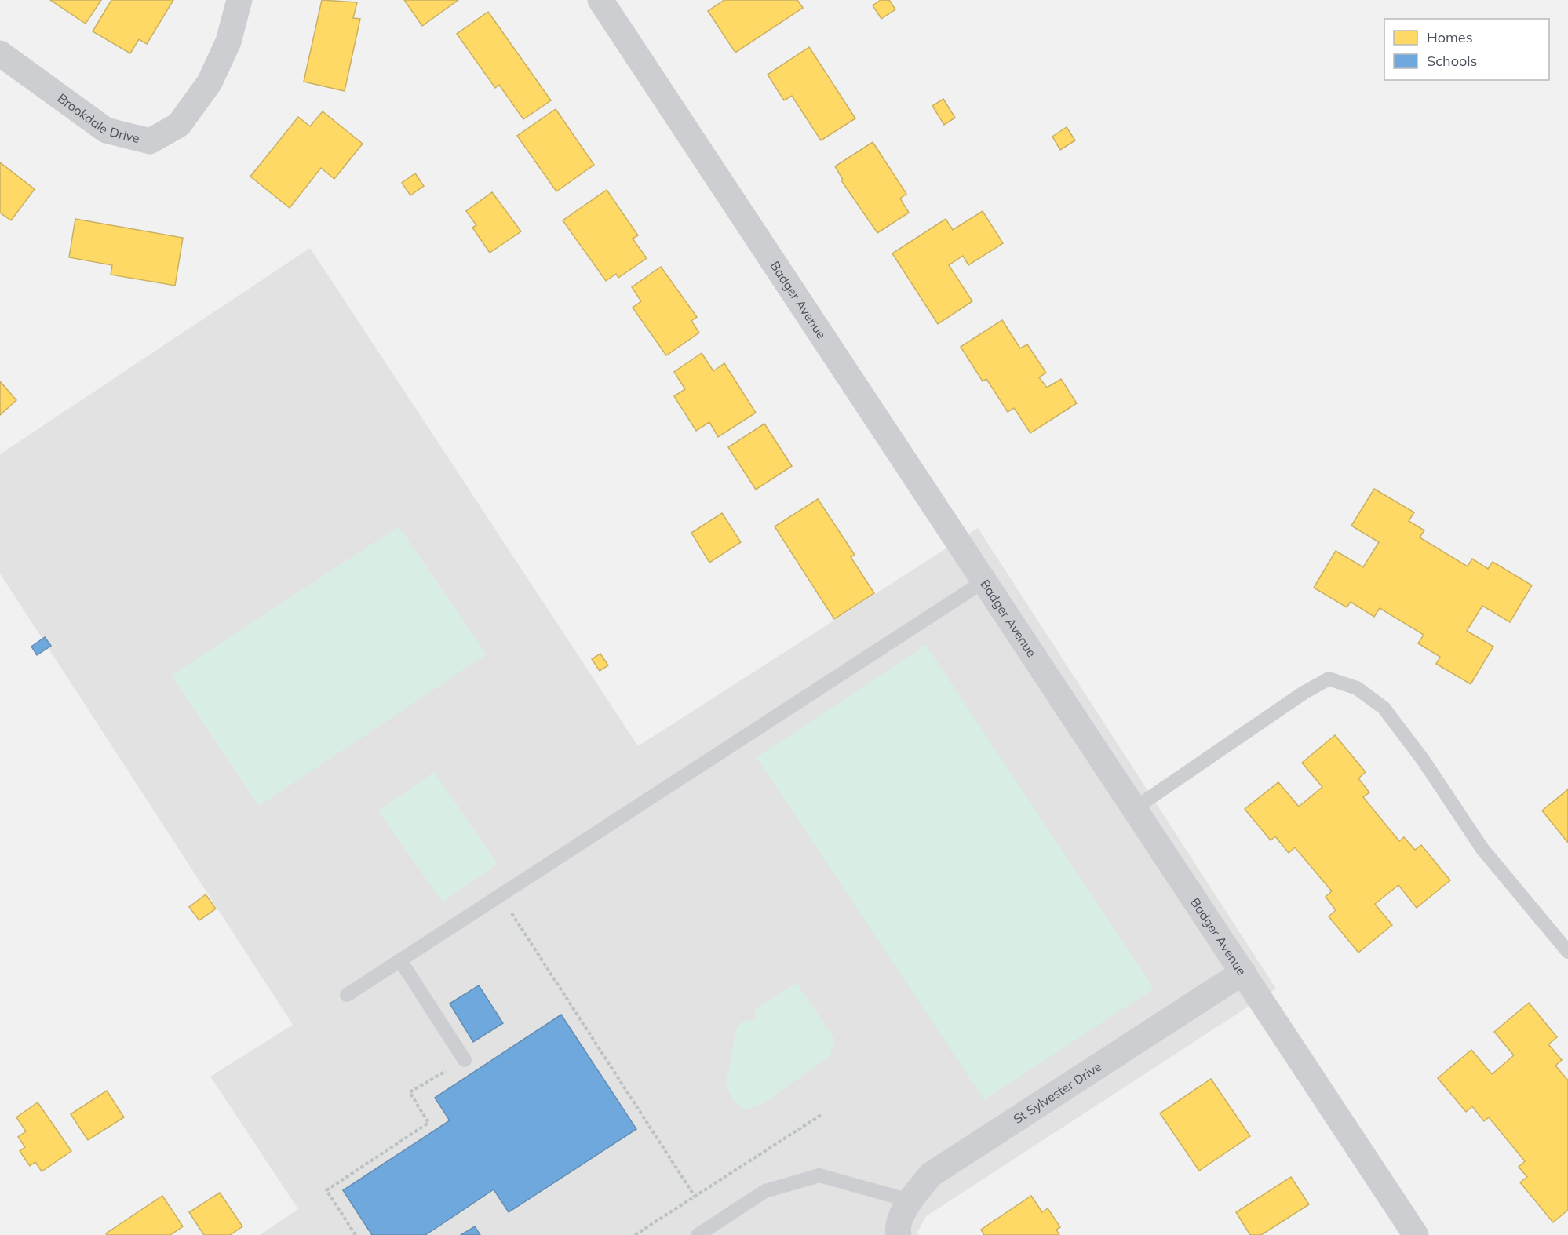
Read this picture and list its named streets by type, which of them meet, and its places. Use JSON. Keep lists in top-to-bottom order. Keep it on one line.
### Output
{"streets":{"street":["Brookdale Drive","Badger Avenue","St Sylvester Drive"]},"crossings":[["Badger Avenue","St Sylvester Drive"]],"legend":["Homes","Schools"]}
